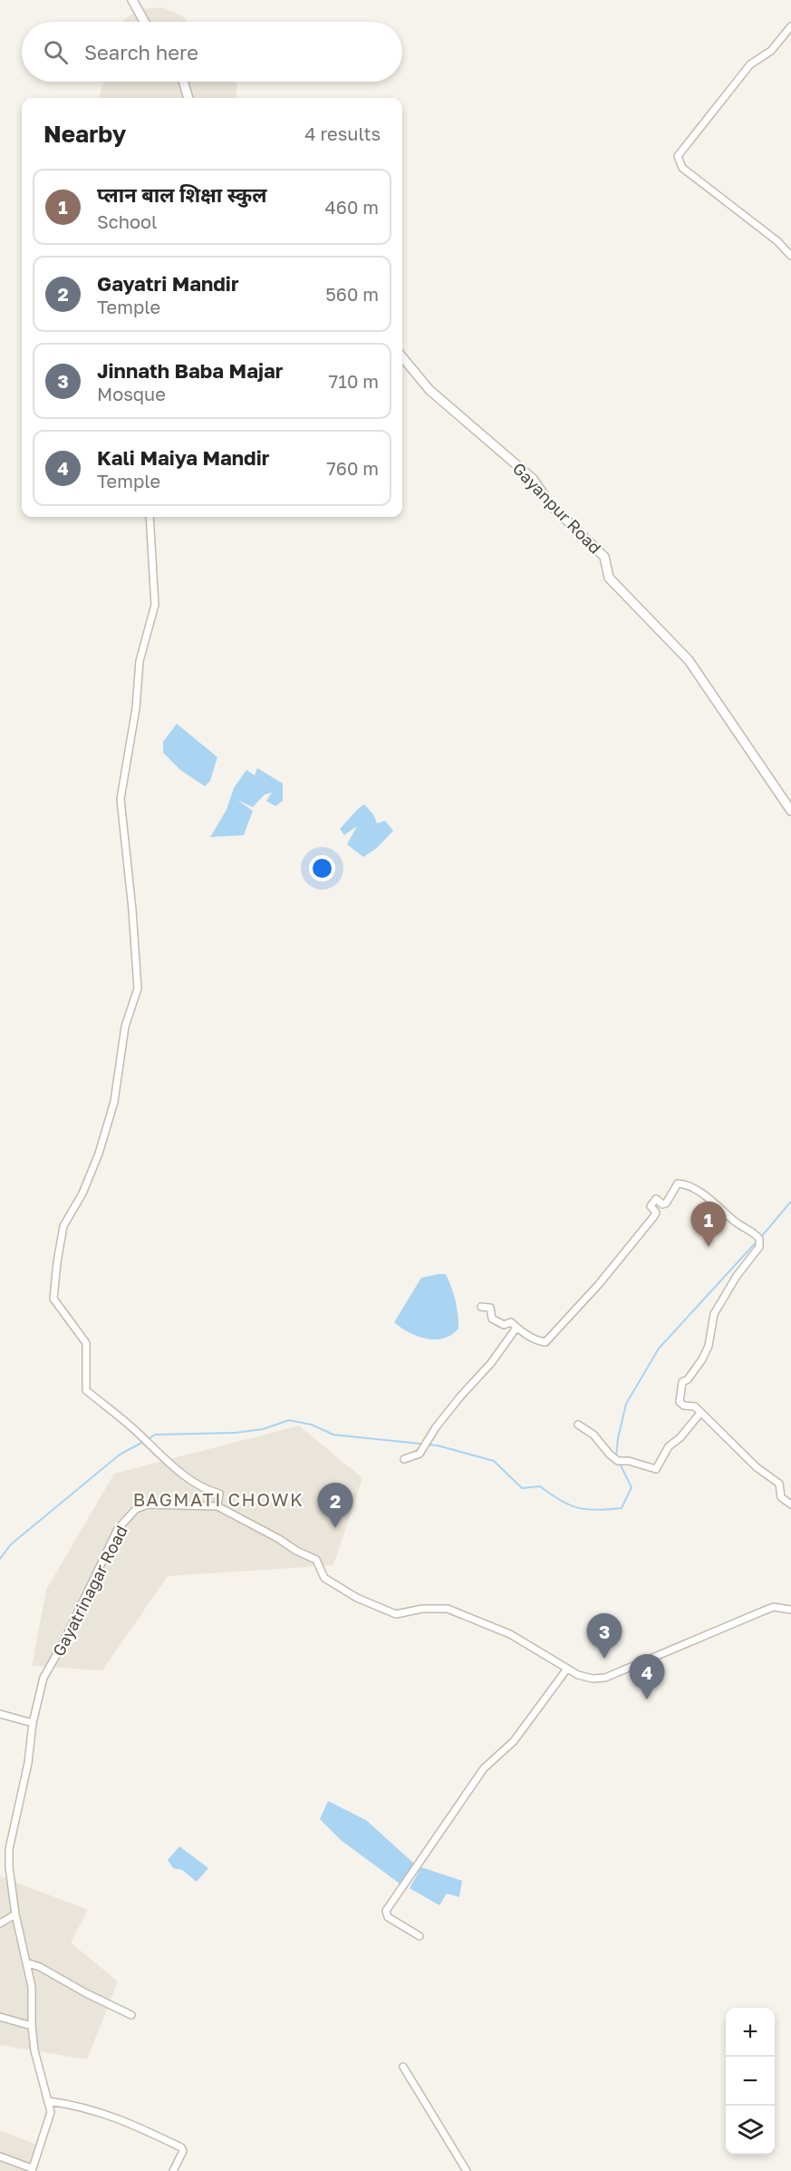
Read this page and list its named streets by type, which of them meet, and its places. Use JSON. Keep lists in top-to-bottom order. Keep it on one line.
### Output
{"streets":{"street":["Gayanpur Road","Gayatrinagar Road"]},"districts":["BAGMATI CHOWK"],"page":{"search":"Search here","heading":["Nearby","4 results"],"list":[{"mark":"1","name":"प्लान बाल शिक्षा स्कुल","note":"School","value":"460 m"},{"mark":"2","name":"Gayatri Mandir","note":"Temple","value":"560 m"},{"mark":"3","name":"Jinnath Baba Majar","note":"Mosque","value":"710 m"},{"mark":"4","name":"Kali Maiya Mandir","note":"Temple","value":"760 m"}],"pins":["1","2","3","4"],"map_buttons":["+","−"]}}
